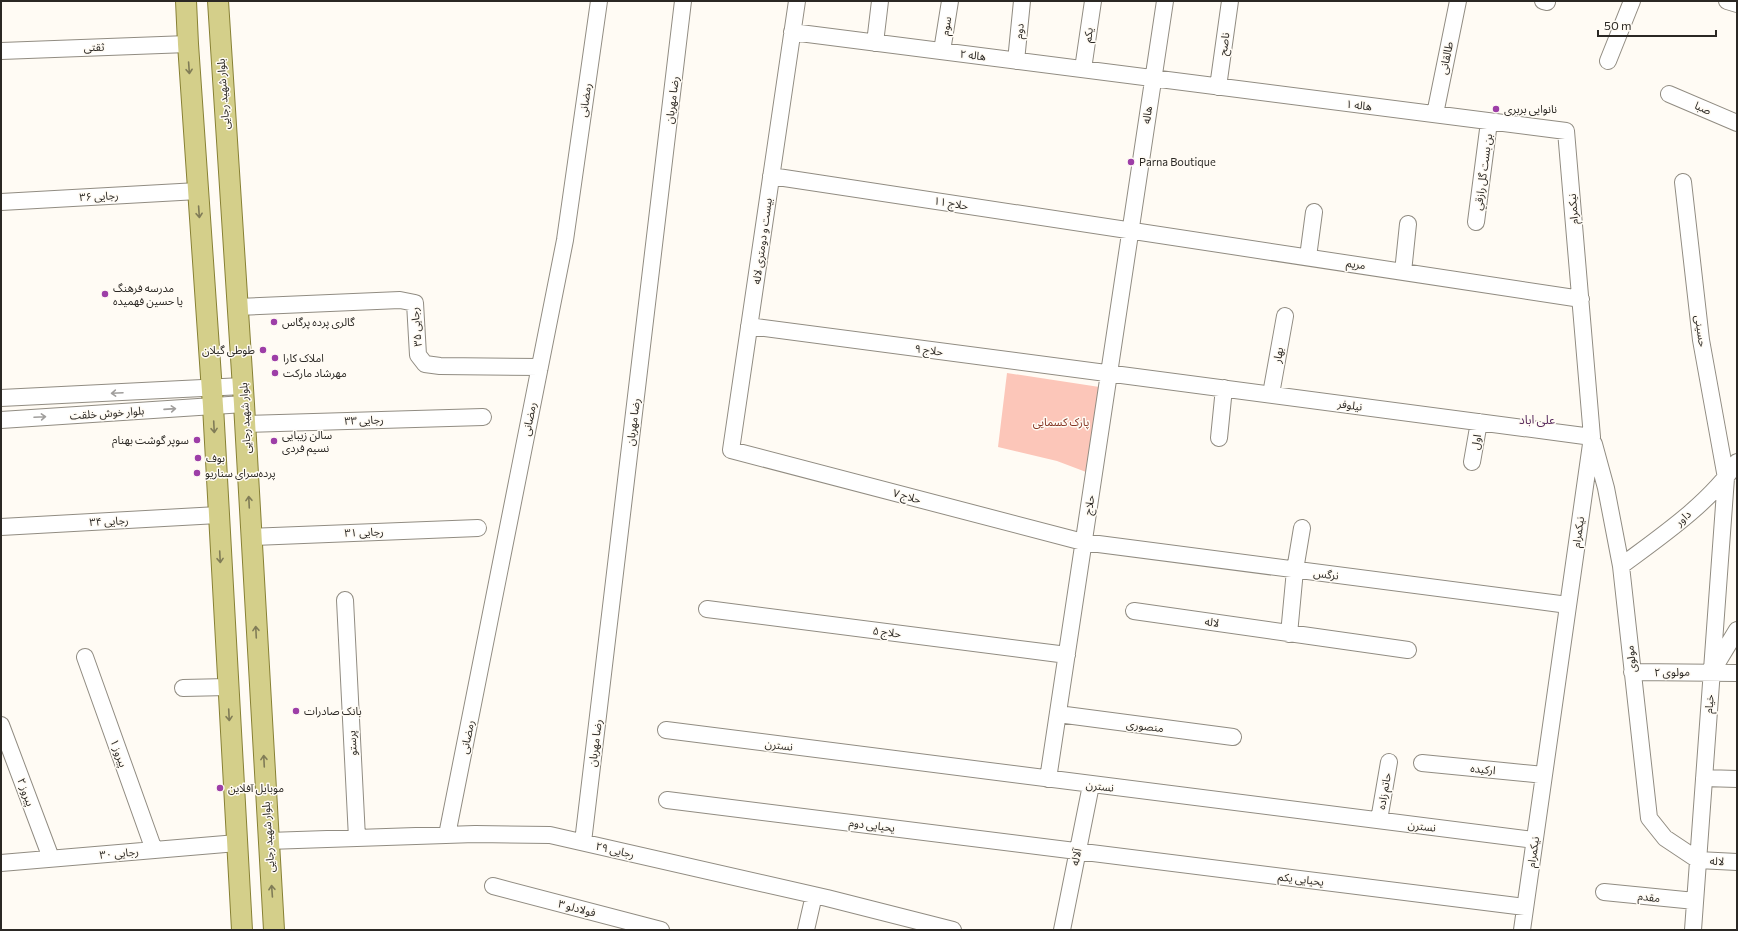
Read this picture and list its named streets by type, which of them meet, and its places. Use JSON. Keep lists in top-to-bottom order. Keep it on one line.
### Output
{"streets":{"main road":["بلوار شهید رجایی"],"street":["سوم","دوم","یکم","ناصح","ثقتی","هاله ۲","طالقانی","رمضانی","رضا مهربان","هاله ۱","صبا","هاله","بن بست گل رازقي","رجایی ۳۶","حلاج ۱۱","نیکمرام","بیست و دومتری لاله","مریم","رجایی ۳۵","حسینی","حلاج ۹","بهار","نیلوفر","بلوار خوش خلقت","رجایی ۳۳","اول","حلاج ۷","حلاج","داور","رجایی ۳۴","رجایی ۳۱","نرگس","لاله","حلاج ۵","مولوی","مولوی ۲","خیام","منصوری","پرستو","نسترن","پیروز ۱","ارکیده","حاتم زاده","پیروز ۲","یحیایی دوم","رجایی ۲۹","رجایی ۳۰","آلاله","یحیایی یکم","مقدم","فولادلو ۳"]},"crossings":[["سوم","هاله ۲"],["دوم","هاله ۲"],["یکم","هاله ۲"],["ناصح","هاله ۱"],["هاله ۲","هاله ۱"],["هاله ۲","هاله"],["هاله ۲","بیست و دومتری لاله"],["طالقانی","هاله ۱"],["بلوار شهید رجایی","رجایی ۳۵"],["بلوار شهید رجایی","رجایی ۳۳"],["بلوار شهید رجایی","رجایی ۳۱"],["بلوار شهید رجایی","رجایی ۲۹"],["رمضانی","رجایی ۳۵"],["رمضانی","رجایی ۲۹"],["رضا مهربان","رجایی ۲۹"],["هاله ۱","هاله"],["هاله ۱","بن بست گل رازقي"],["هاله ۱","نیکمرام"],["هاله","حلاج ۱۱"],["هاله","مریم"],["هاله","حلاج"],["حلاج ۱۱","بیست و دومتری لاله"],["حلاج ۱۱","مریم"],["حلاج ۱۱","حلاج"],["نیکمرام","مریم"],["نیکمرام","نیلوفر"],["نیکمرام","نرگس"],["نیکمرام","مولوی"],["نیکمرام","نسترن"],["نیکمرام","ارکیده"],["نیکمرام","یحیایی یکم"],["بیست و دومتری لاله","حلاج ۹"],["بیست و دومتری لاله","حلاج ۷"],["مریم","حلاج"],["حسینی","داور"],["حسینی","خیام"],["حلاج ۹","نیلوفر"],["حلاج ۹","حلاج"],["بهار","نیلوفر"],["نیلوفر","اول"],["نیلوفر","حلاج"],["نیلوفر","مولوی"],["بلوار خوش خلقت","رجایی ۳۳"],["حلاج ۷","حلاج"],["حلاج ۷","نرگس"],["حلاج","نرگس"],["حلاج","حلاج ۵"],["حلاج","منصوری"],["حلاج","نسترن"],["داور","مولوی"],["داور","خیام"],["لاله","مولوی"],["لاله","خیام"],["مولوی","مولوی ۲"],["مولوی","خیام"],["مولوی ۲","خیام"],["خیام","مقدم"],["پرستو","رجایی ۲۹"],["نسترن","حاتم زاده"],["نسترن","آلاله"],["پیروز ۱","رجایی ۳۰"],["پیروز ۲","رجایی ۳۰"],["یحیایی دوم","آلاله"],["یحیایی دوم","یحیایی یکم"],["آلاله","یحیایی یکم"]],"districts":["علی اباد"],"parks":["پارک کسمایی"],"places":["نانوایی بربری","Parna Boutique","مدرسه فرهنگ یا حسین فهمیده","گالری پرده پرگاس","طوطی گیلان","املاک کارا","مهرشاد مارکت","سوپر گوشت بهنام","سالن زیبایی نسیم فردی","بوف","پرده‌سرای سناریو","بانک صادرات","موبایل آفلاین"],"scale_bar":"50 m"}
